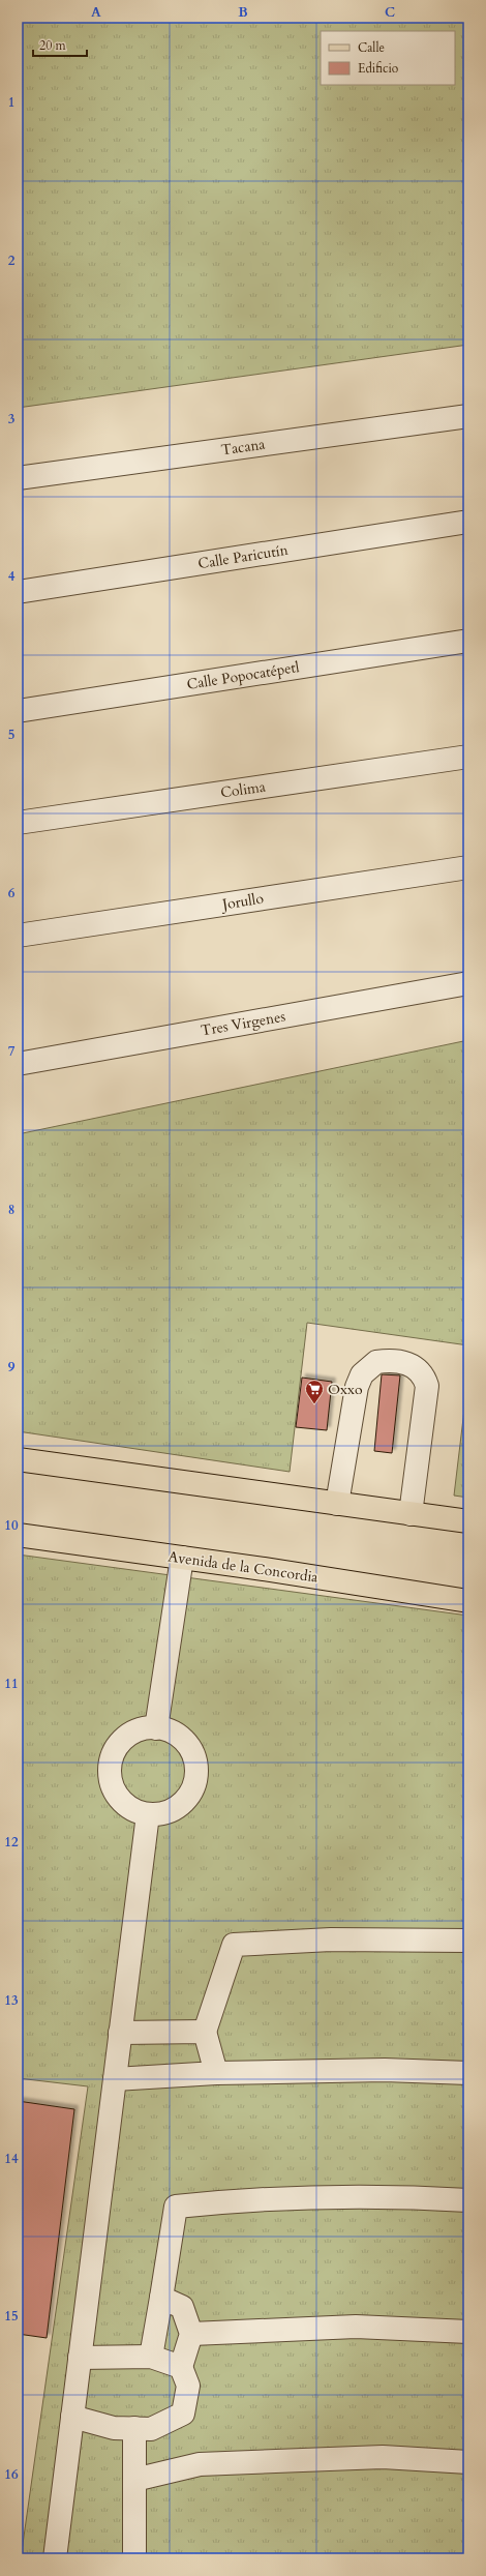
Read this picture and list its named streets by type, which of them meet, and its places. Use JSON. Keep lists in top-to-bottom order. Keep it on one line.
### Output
{"streets":{"main road":["Avenida de la Concordia"],"street":["Tacana","Calle Paricutín","Calle Popocatépetl","Colima","Jorullo","Tres Virgenes"]},"places":{"supermarket":["Oxxo"]},"legend":["Calle","Edificio"],"scale_bar":"20 m","grid":{"columns":["A","B","C"],"rows":["1","2","3","4","5","6","7","8","9","10","11","12","13","14","15","16"]}}
